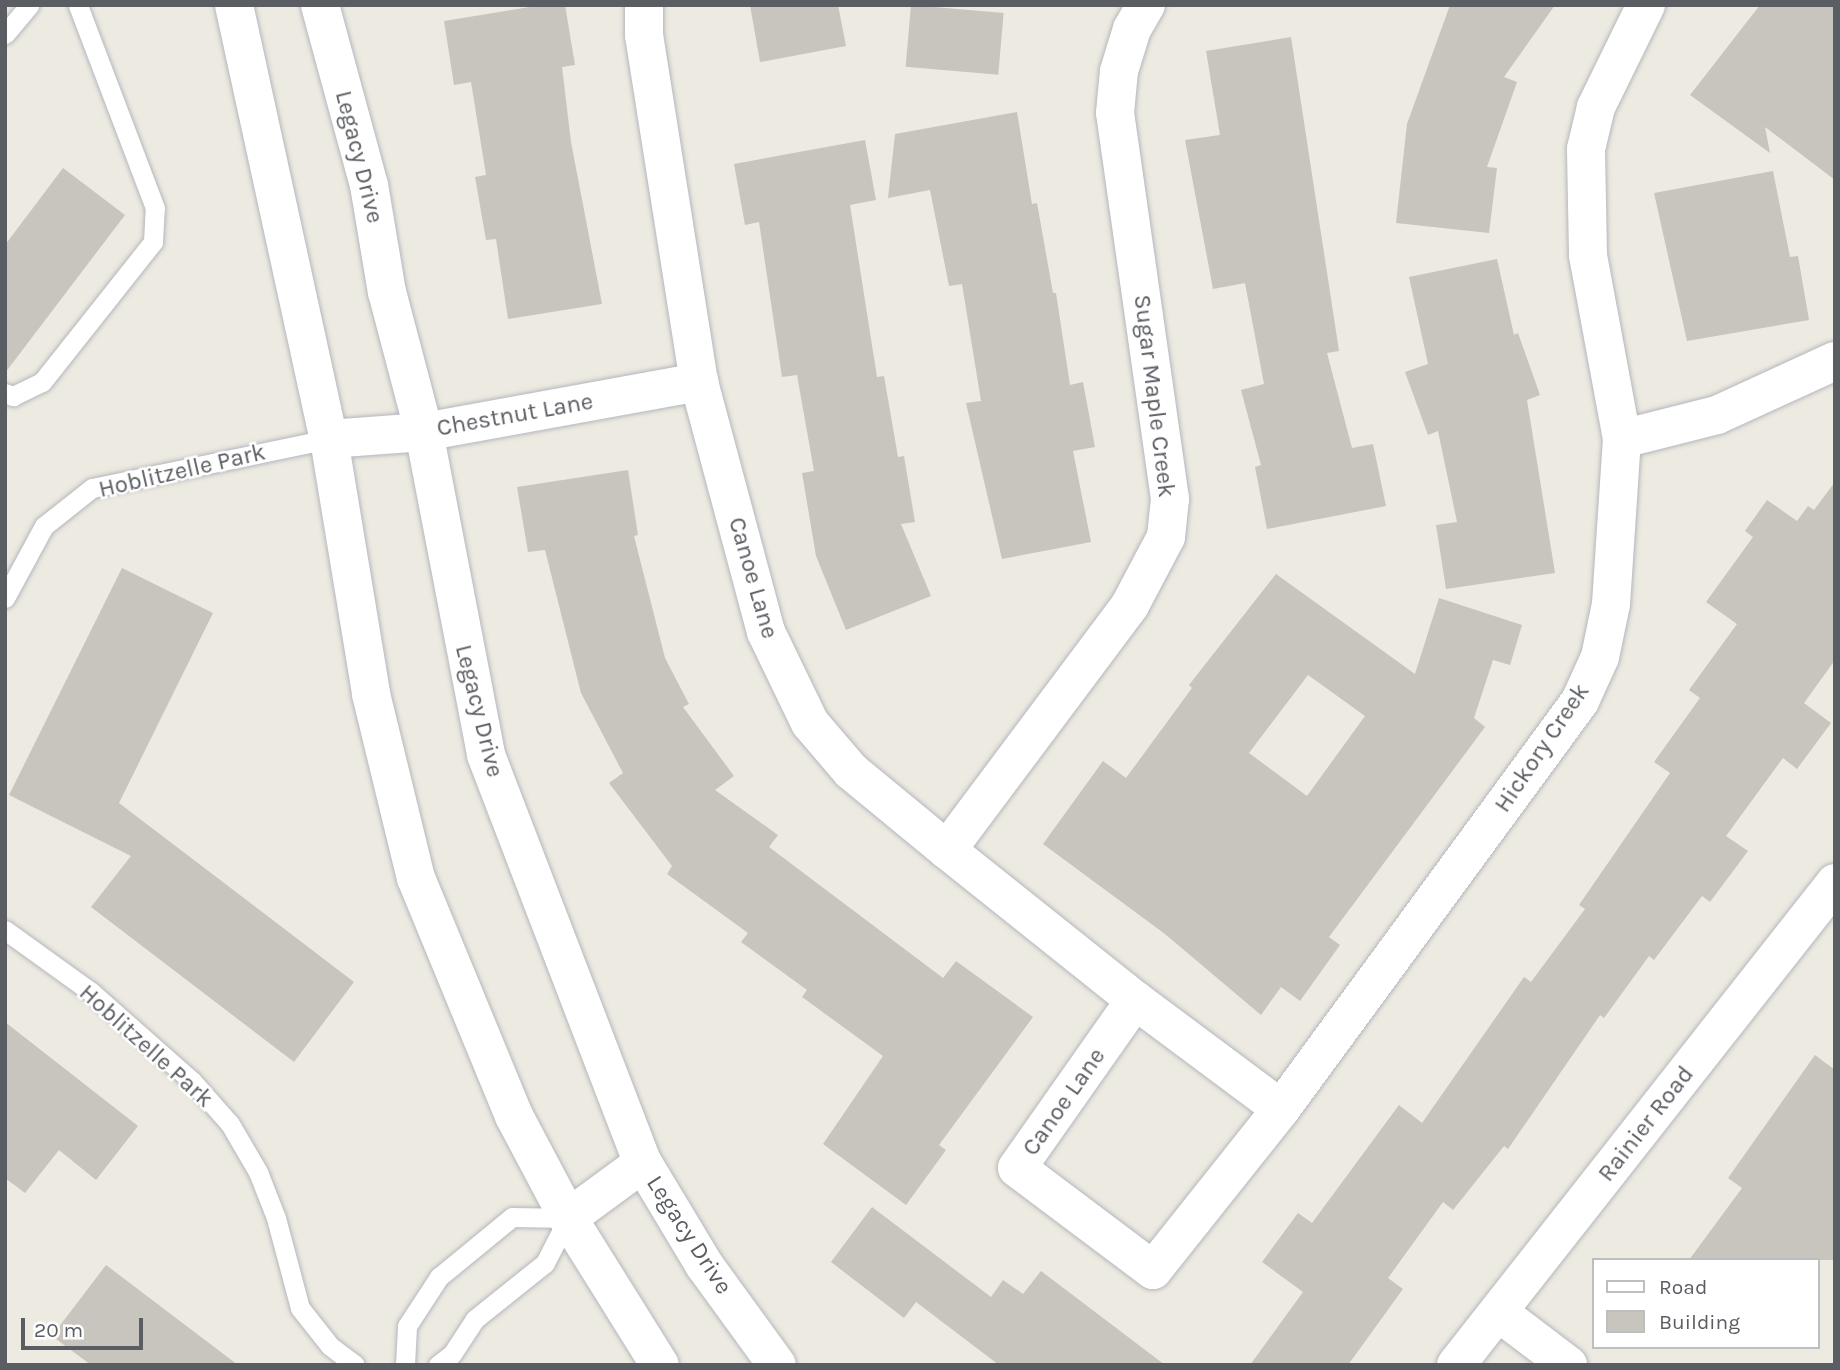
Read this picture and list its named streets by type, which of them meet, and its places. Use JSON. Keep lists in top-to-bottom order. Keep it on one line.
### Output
{"streets":{"street":["Legacy Drive","Sugar Maple Creek","Chestnut Lane","Canoe Lane","Hickory Creek","Rainier Road"],"lane":["Hoblitzelle Park"]},"crossings":[["Legacy Drive","Chestnut Lane"],["Sugar Maple Creek","Canoe Lane"],["Chestnut Lane","Hoblitzelle Park"],["Chestnut Lane","Canoe Lane"],["Canoe Lane","Hickory Creek"]],"legend":["Road","Building"],"scale_bar":"20 m"}
